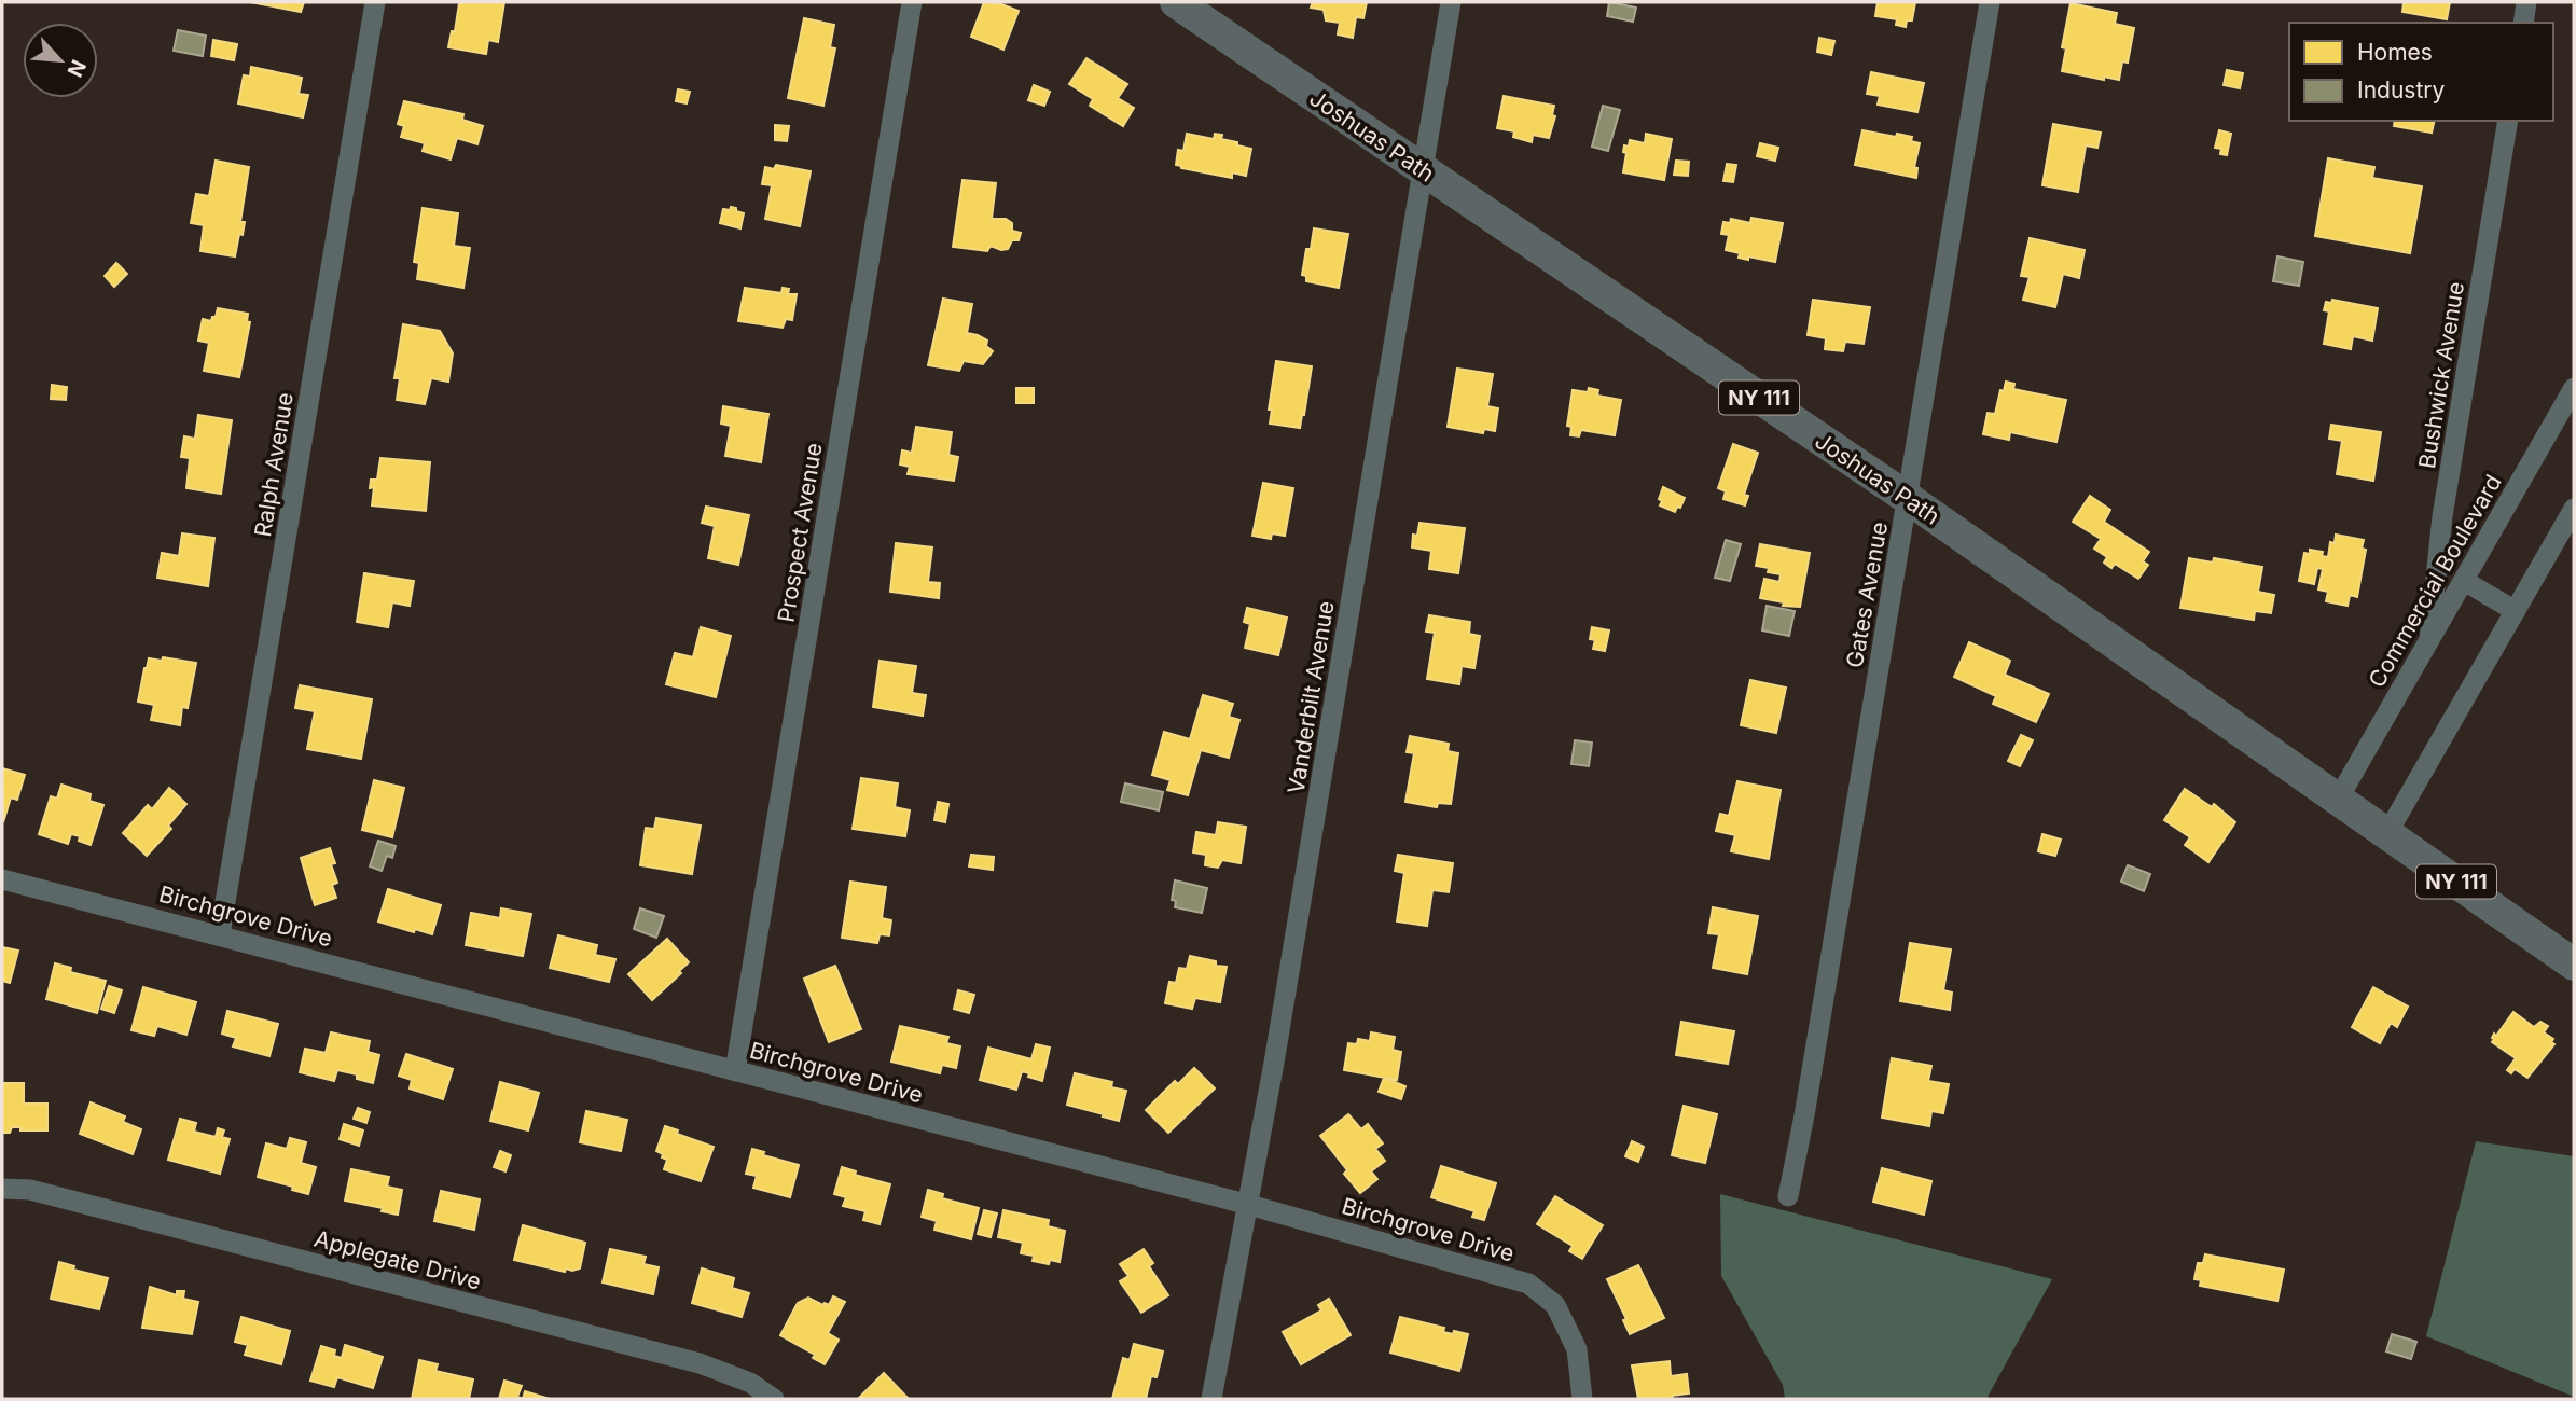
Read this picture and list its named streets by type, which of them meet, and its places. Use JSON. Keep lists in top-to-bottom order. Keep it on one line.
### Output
{"streets":{"main road":["Joshuas Path","NY 111"],"street":["Bushwick Avenue","Ralph Avenue","Prospect Avenue","Commercial Boulevard","Gates Avenue","Vanderbilt Avenue","Birchgrove Drive","Applegate Drive"]},"crossings":[["Joshuas Path","Commercial Boulevard"],["Joshuas Path","Gates Avenue"],["Joshuas Path","Vanderbilt Avenue"],["Bushwick Avenue","Commercial Boulevard"],["Ralph Avenue","Birchgrove Drive"],["Prospect Avenue","Birchgrove Drive"],["Vanderbilt Avenue","Birchgrove Drive"]],"legend":["Homes","Industry"],"north":"bottom right"}
